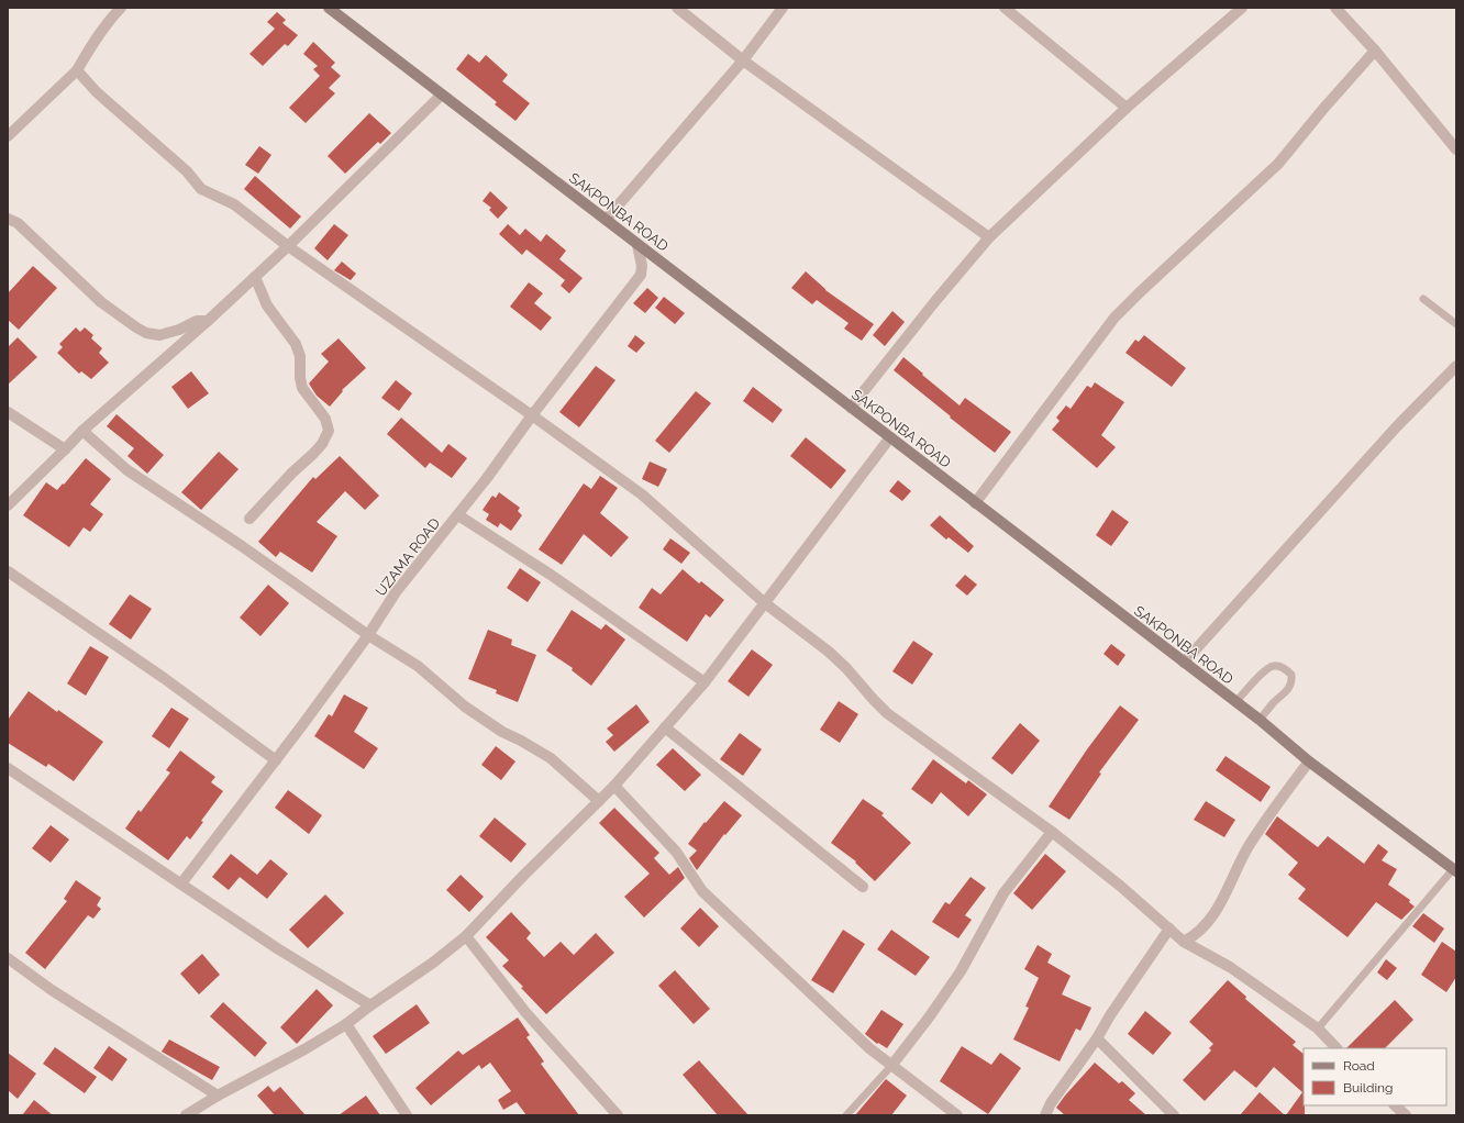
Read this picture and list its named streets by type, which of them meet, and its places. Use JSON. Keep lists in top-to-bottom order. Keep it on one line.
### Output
{"streets":{"main road":["SAKPONBA ROAD"],"street":["UZAMA ROAD"]},"crossings":[["SAKPONBA ROAD","UZAMA ROAD"]],"legend":["Road","Building"]}
